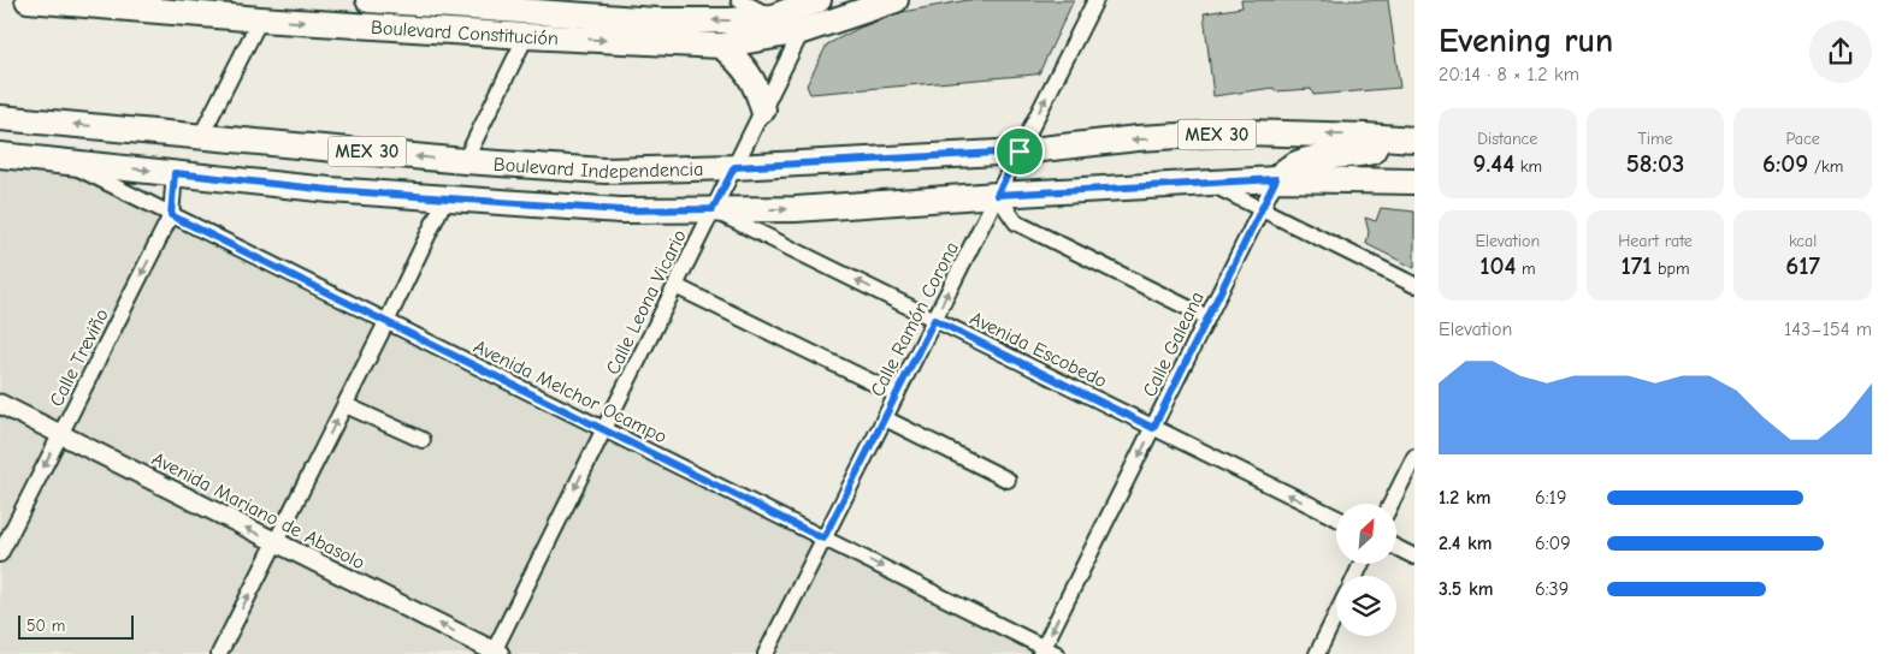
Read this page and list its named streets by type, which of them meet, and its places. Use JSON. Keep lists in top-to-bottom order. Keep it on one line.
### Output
{"streets":{"main road":["Boulevard Constitución","MEX 30","Boulevard Independencia"],"street":["Calle Leona Vicario","Calle Ramón Corona","Calle Galeana","Avenida Escobedo","Calle Treviño","Avenida Melchor Ocampo","Avenida Mariano de Abasolo"]},"crossings":[["Boulevard Constitución","Calle Leona Vicario"],["Boulevard Independencia","Calle Leona Vicario"],["Boulevard Independencia","Calle Ramón Corona"],["Boulevard Independencia","Calle Galeana"],["Boulevard Independencia","Avenida Escobedo"],["Boulevard Independencia","Calle Treviño"],["Boulevard Independencia","Avenida Melchor Ocampo"],["Calle Leona Vicario","Avenida Escobedo"],["Calle Leona Vicario","Avenida Melchor Ocampo"],["Calle Leona Vicario","Avenida Mariano de Abasolo"],["Calle Ramón Corona","Avenida Escobedo"],["Calle Ramón Corona","Avenida Melchor Ocampo"],["Calle Galeana","Avenida Escobedo"],["Calle Galeana","Avenida Melchor Ocampo"],["Calle Treviño","Avenida Melchor Ocampo"],["Calle Treviño","Avenida Mariano de Abasolo"]],"one_way":["Calle Ramón Corona","Calle Galeana","Calle Treviño","Avenida Mariano de Abasolo"],"scale_bar":"50 m","north":"top right","page":{"heading":["Evening run","20:14 · 8 × 1.2 km"],"stats":[["Distance","9.44 km"],["Time","58:03"],["Pace","6:09 /km"],["Elevation","104 m"],["Heart rate","171 bpm"],["kcal","617"]],"chart":["Elevation","143–154 m"],"list":[{"name":"1.2 km","note":"6:19"},{"name":"2.4 km","note":"6:09"},{"name":"3.5 km","note":"6:39"}],"scale":"50 m"}}
